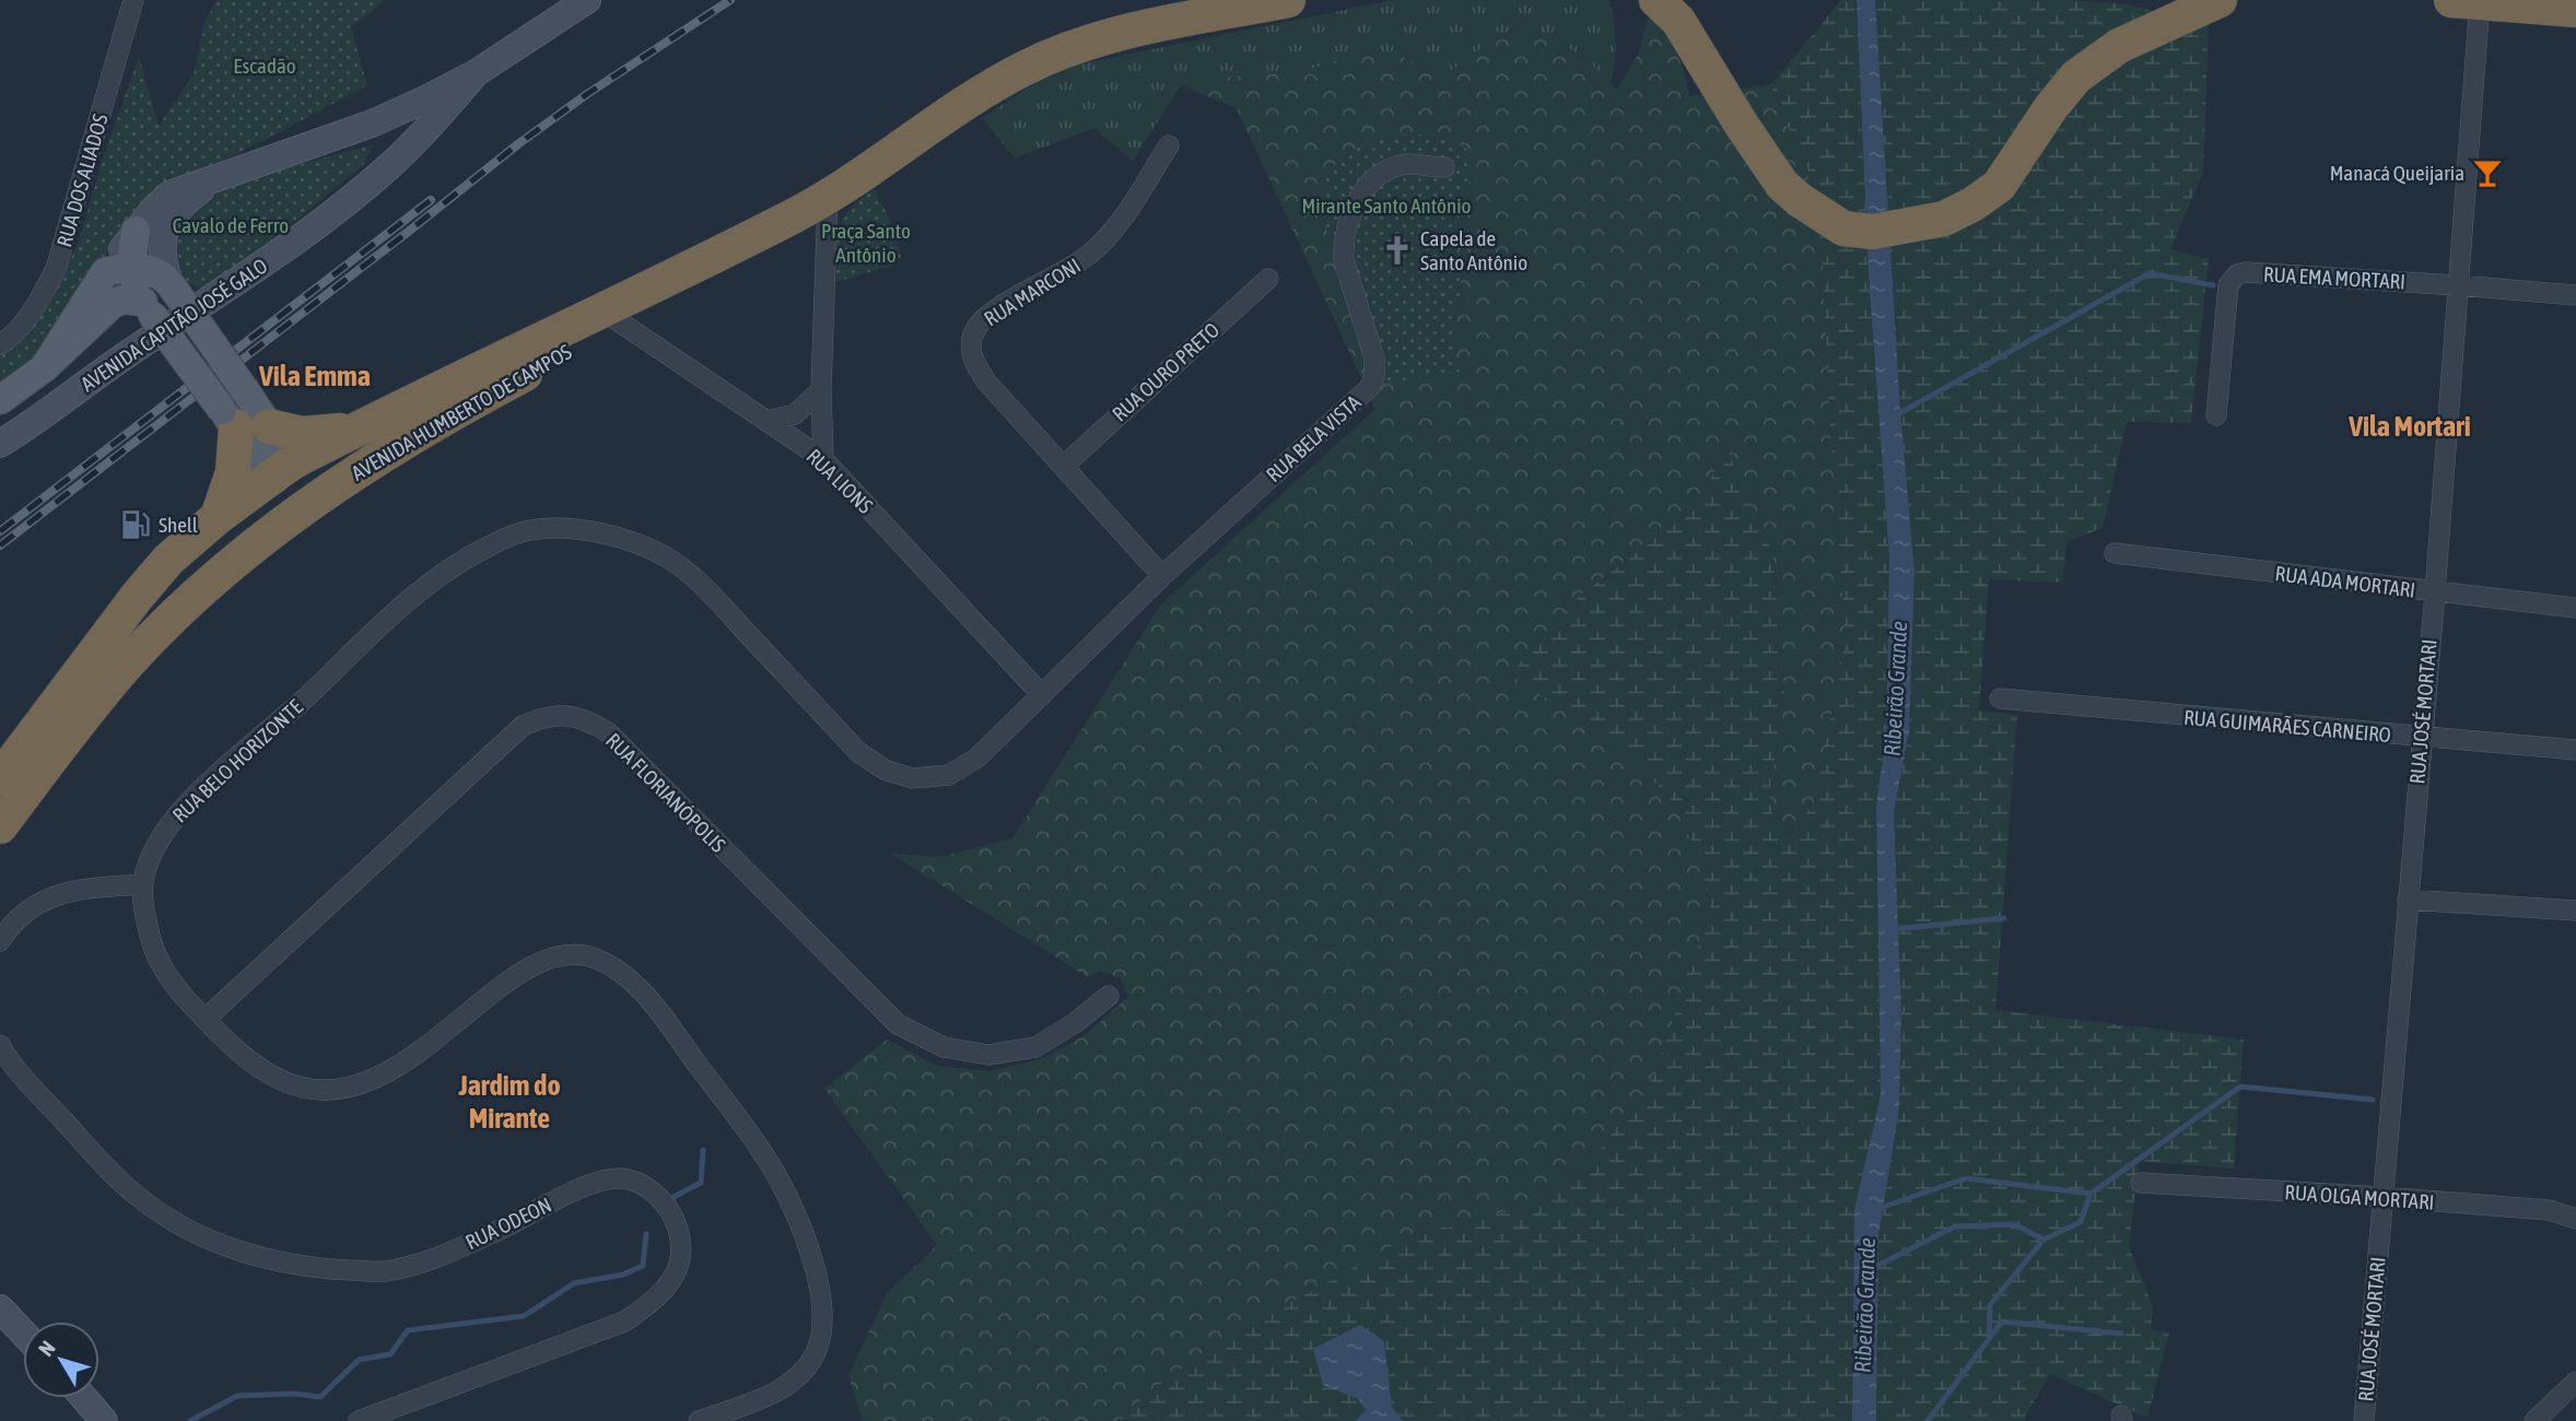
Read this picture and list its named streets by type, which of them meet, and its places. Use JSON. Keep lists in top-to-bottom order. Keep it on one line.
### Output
{"streets":{"highway":["AVENIDA HUMBERTO DE CAMPOS"],"street":["RUA DOS ALIADOS","RUA EMA MORTARI","RUA MARCONI","AVENIDA CAPITÃO JOSÉ GALO","RUA OURO PRETO","RUA BELA VISTA","RUA LIONS","RUA ADA MORTARI","RUA JOSÉ MORTARI","RUA GUIMARÃES CARNEIRO","RUA BELO HORIZONTE","RUA FLORIANÓPOLIS","RUA OLGA MORTARI","RUA ODEON"]},"crossings":[["RUA EMA MORTARI","RUA JOSÉ MORTARI"],["RUA MARCONI","RUA OURO PRETO"],["RUA MARCONI","RUA BELA VISTA"],["AVENIDA HUMBERTO DE CAMPOS","RUA LIONS"],["RUA BELA VISTA","RUA LIONS"],["RUA BELA VISTA","RUA BELO HORIZONTE"],["RUA LIONS","RUA BELO HORIZONTE"],["RUA ADA MORTARI","RUA JOSÉ MORTARI"],["RUA JOSÉ MORTARI","RUA GUIMARÃES CARNEIRO"],["RUA JOSÉ MORTARI","RUA OLGA MORTARI"],["RUA BELO HORIZONTE","RUA FLORIANÓPOLIS"]],"districts":["Vila Emma","Vila Mortari","Jardim do Mirante"],"water":["Ribeirão Grande"],"parks":["Escadão","Mirante Santo Antônio","Cavalo de Ferro","Praça Santo Antônio"],"places":{"bar":["Manacá Queijaria"],"church":["Capela de Santo Antônio"],"fuel station":["Shell"]},"north":"top left"}
